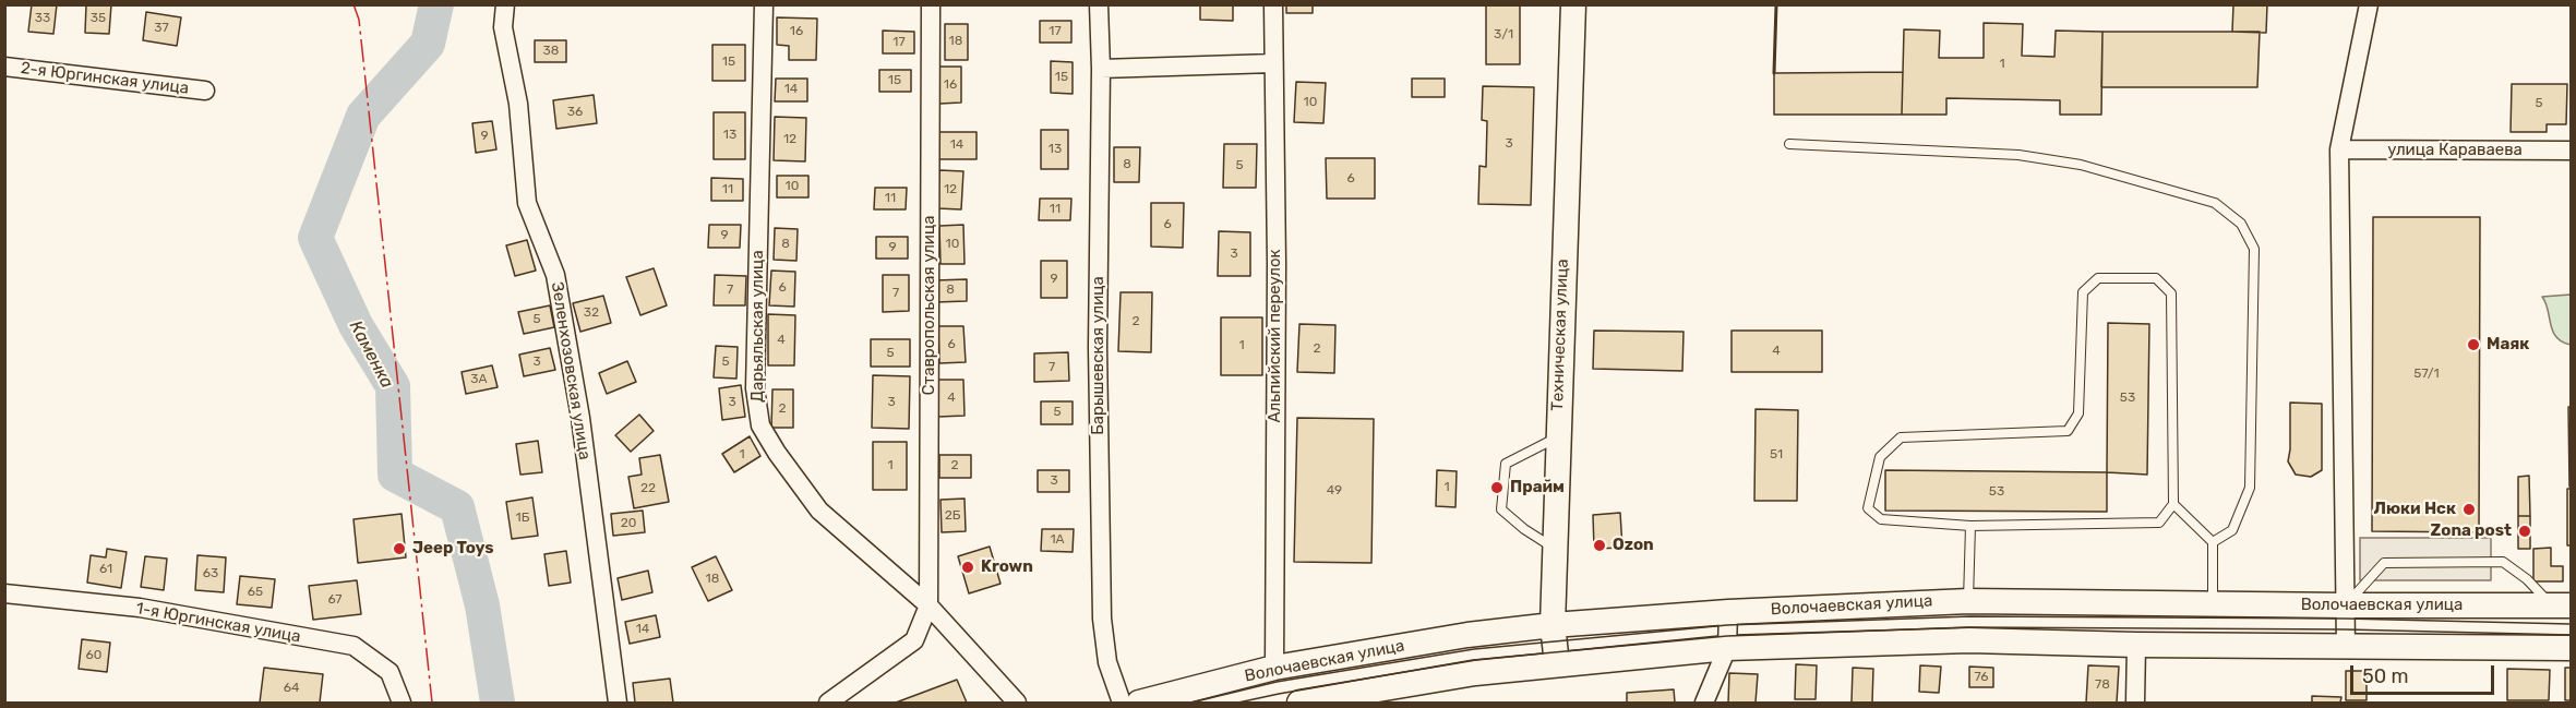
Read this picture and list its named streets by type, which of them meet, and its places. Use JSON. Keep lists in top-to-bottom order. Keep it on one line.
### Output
{"streets":{"main road":["Техническая улица","Волочаевская улица"],"street":["2-я Юргинская улица","улица Караваева","Ставропольская улица","Дарьяльская улица","Альпийский переулок","Барышевская улица","Зеленхозовская улица","1-я Юргинская улица"]},"crossings":[["Ставропольская улица","Дарьяльская улица"],["Техническая улица","Волочаевская улица"],["Альпийский переулок","Волочаевская улица"]],"water":["Каменка"],"places":["Маяк","Прайм","Люки Нск","Zona post","Ozon","Jeep Toys","Krown"],"house_numbers":["33","35","37","16","17","3/1","18","17","38","15","1","15","15","16","14","10","5","36","13","9","12","3","14","13","8","5","6","10","11","12","11","11","6","9","8","10","9","3","9","6","7","8","7","32","5","2","4","6","1","2","4","5","3","5","7","57/1","3А","4","53","3","3","2","5","1","51","1","2","3","1","22","49","53","2Б","1Б","20","1А","61","63","18","65","67","14","60","76","78","64"],"scale_bar":"50 m"}
